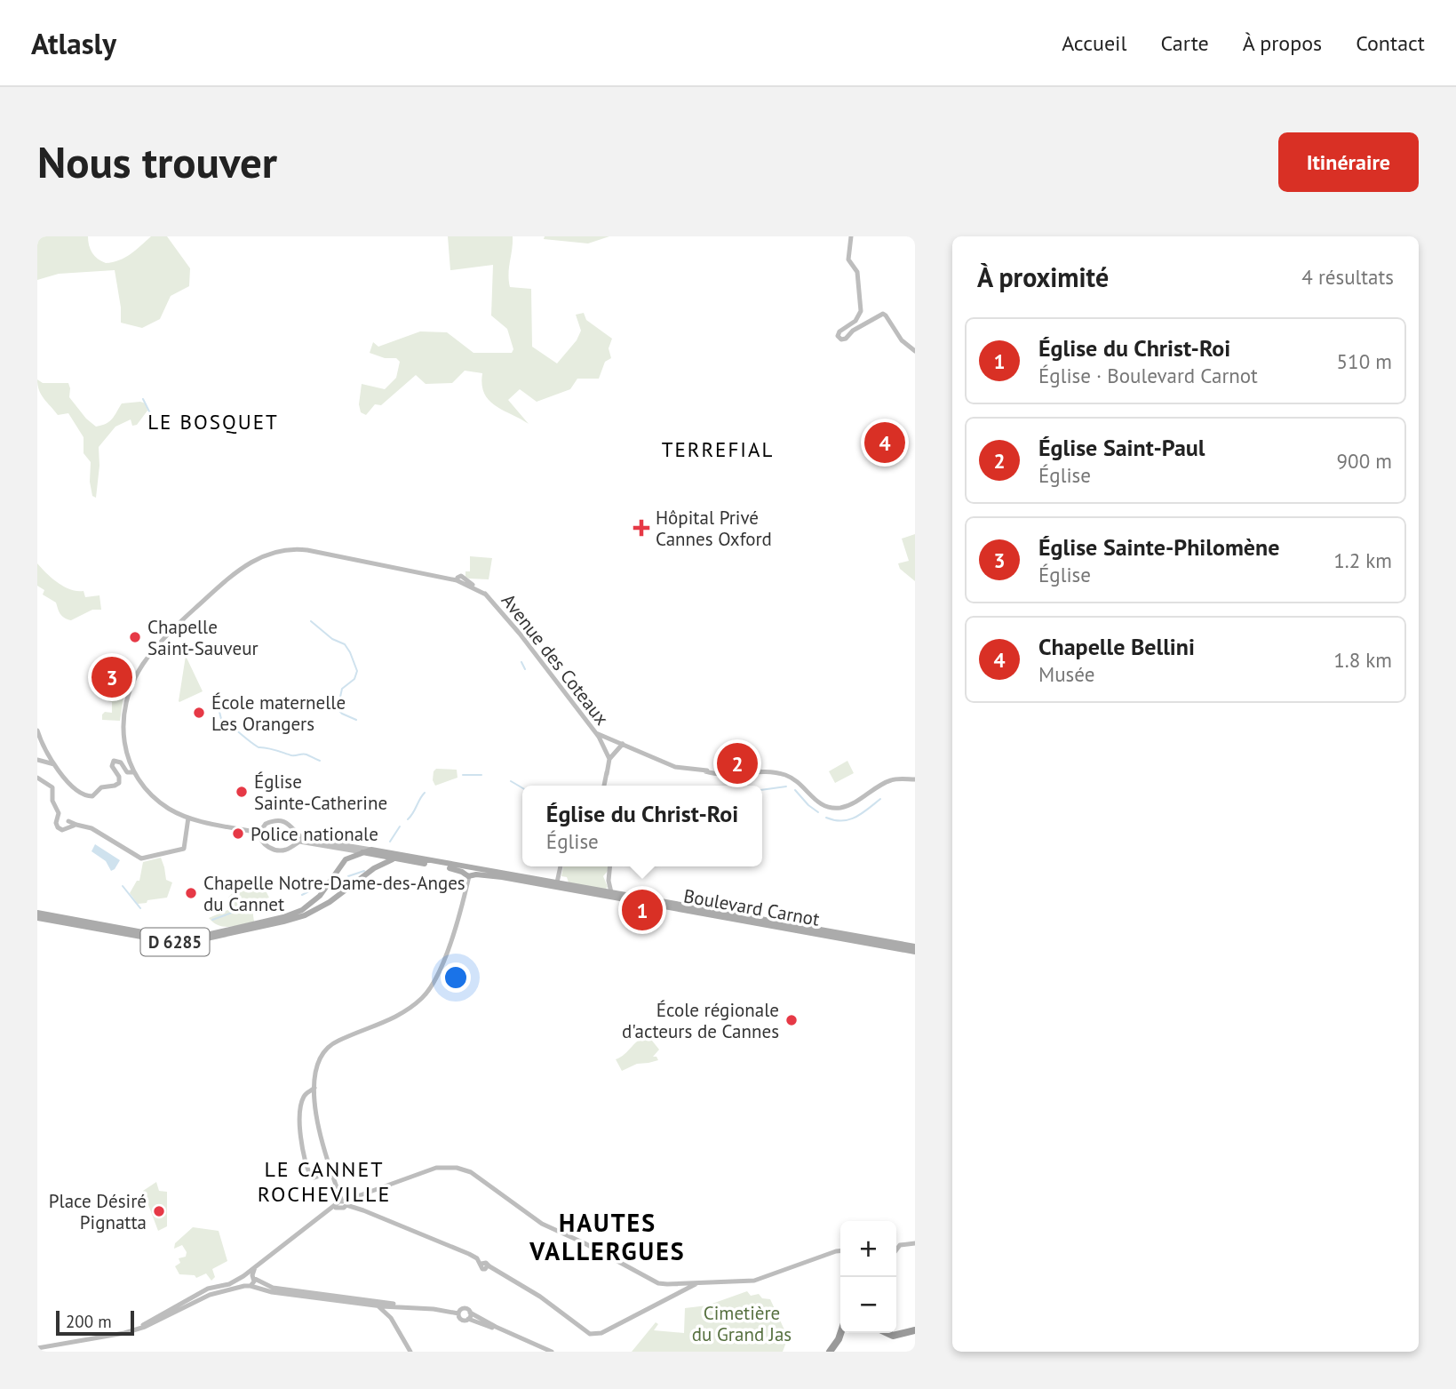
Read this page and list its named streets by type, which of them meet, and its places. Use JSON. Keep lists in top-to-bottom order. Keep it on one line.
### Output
{"streets":{"main road":["Boulevard Carnot","D 6285"],"street":["Avenue des Coteaux"]},"crossings":[["Boulevard Carnot","D 6285"]],"districts":["LE BOSQUET","TERREFIAL","LE CANNET ROCHEVILLE","HAUTES VALLERGUES"],"parks":["Cimetière du Grand Jas"],"places":{"health":["Hôpital Privé Cannes Oxford"],"other":["Chapelle Saint-Sauveur","École maternelle Les Orangers","Église Sainte-Catherine","Police nationale","Chapelle Notre-Dame-des-Anges du Cannet","École régionale d'acteurs de Cannes","Place Désiré Pignatta"]},"scale_bar":"200 m","page":{"header":"Atlasly","nav":["Accueil","Carte","À propos","Contact"],"buttons":"Itinéraire","title":"Nous trouver","heading":["À proximité","4 résultats"],"list":[{"mark":"1","name":"Église du Christ-Roi","note":"Église · Boulevard Carnot","value":"510 m"},{"mark":"2","name":"Église Saint-Paul","note":"Église","value":"900 m"},{"mark":"3","name":"Église Sainte-Philomène","note":"Église","value":"1.2 km"},{"mark":"4","name":"Chapelle Bellini","note":"Musée","value":"1.8 km"}],"pins":["4","3","2","1"],"popup":["Église du Christ-Roi","Église"],"map_buttons":["+","−"],"scale":"200 m"}}
